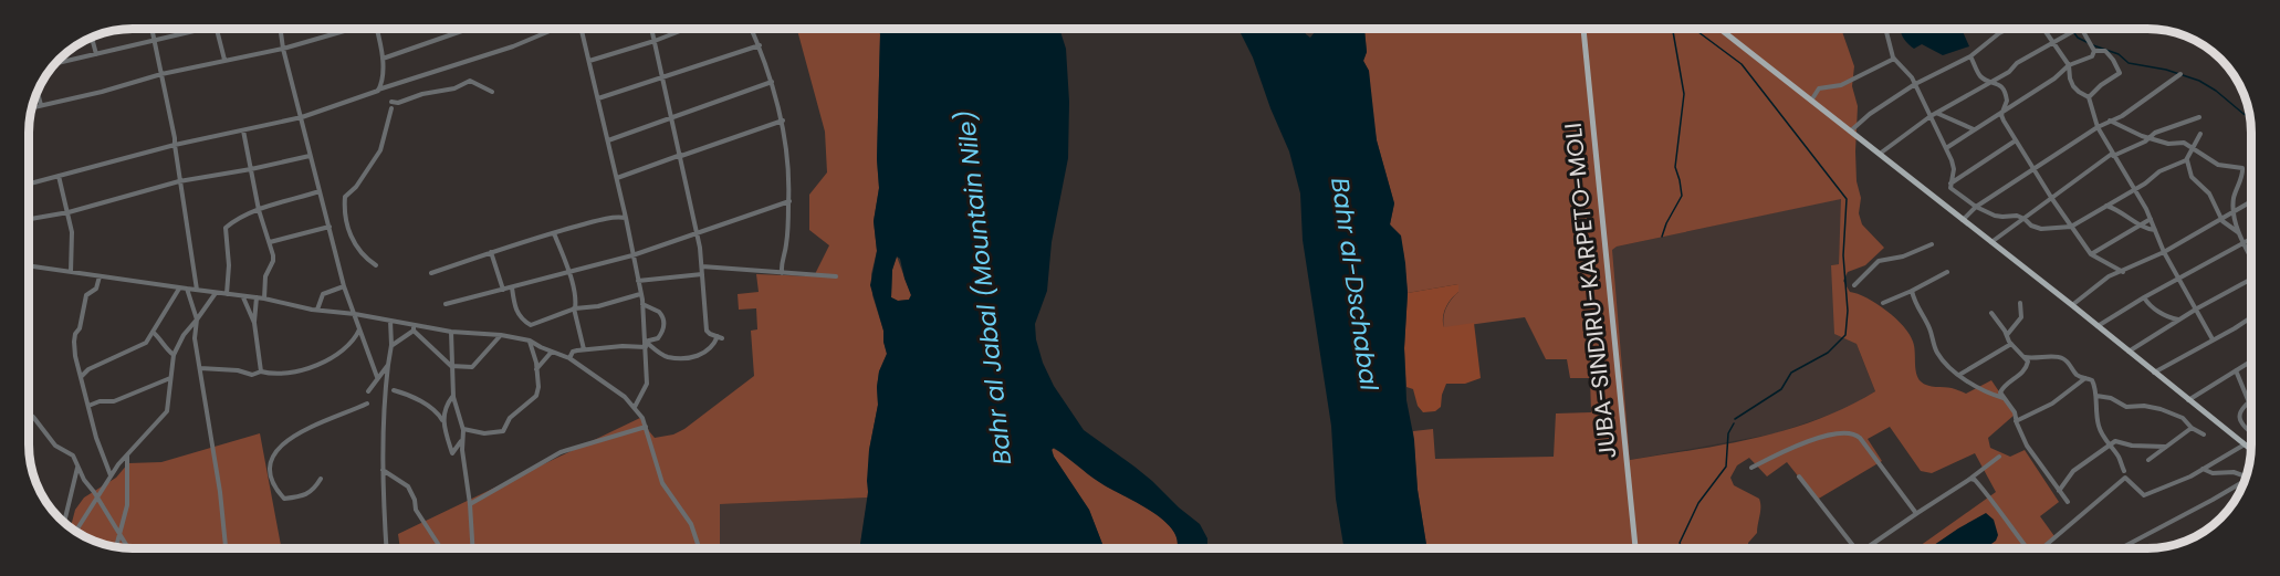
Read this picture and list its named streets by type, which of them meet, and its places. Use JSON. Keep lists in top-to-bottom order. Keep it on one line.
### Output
{"streets":{"main road":["JUBA-SINDIRU-KARPETO-MOLI"]},"water":["Bahr al-Dschabal","Bahr al Jabal (Mountain Nile)"]}
